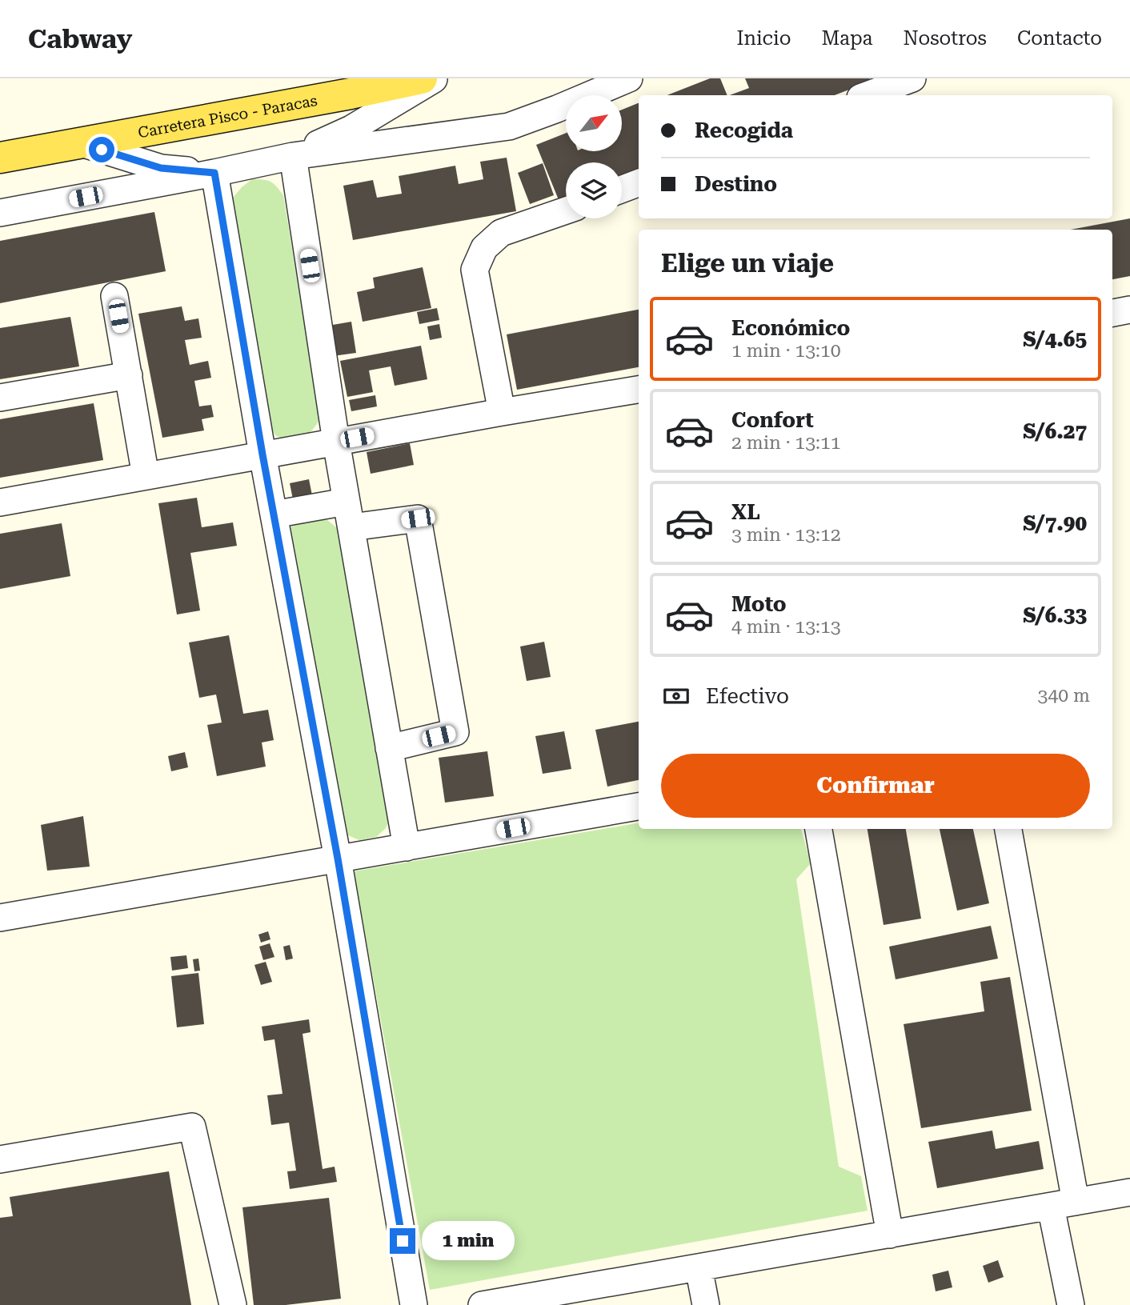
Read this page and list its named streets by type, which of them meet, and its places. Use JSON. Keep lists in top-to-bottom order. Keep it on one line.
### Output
{"streets":{"main road":["Carretera Pisco - Paracas"]},"north":"top right","page":{"header":"Cabway","nav":["Inicio","Mapa","Nosotros","Contacto"],"banner":["Recogida","Destino"],"heading":"Elige un viaje","list":[{"name":"Económico","note":"1 min · 13:10","value":"S/4.65"},{"name":"Confort","note":"2 min · 13:11","value":"S/6.27"},{"name":"XL","note":"3 min · 13:12","value":"S/7.90"},{"name":"Moto","note":"4 min · 13:13","value":"S/6.33"}],"pay":["Efectivo","340 m"],"buttons":"Confirmar","bubble":"1 min"}}
